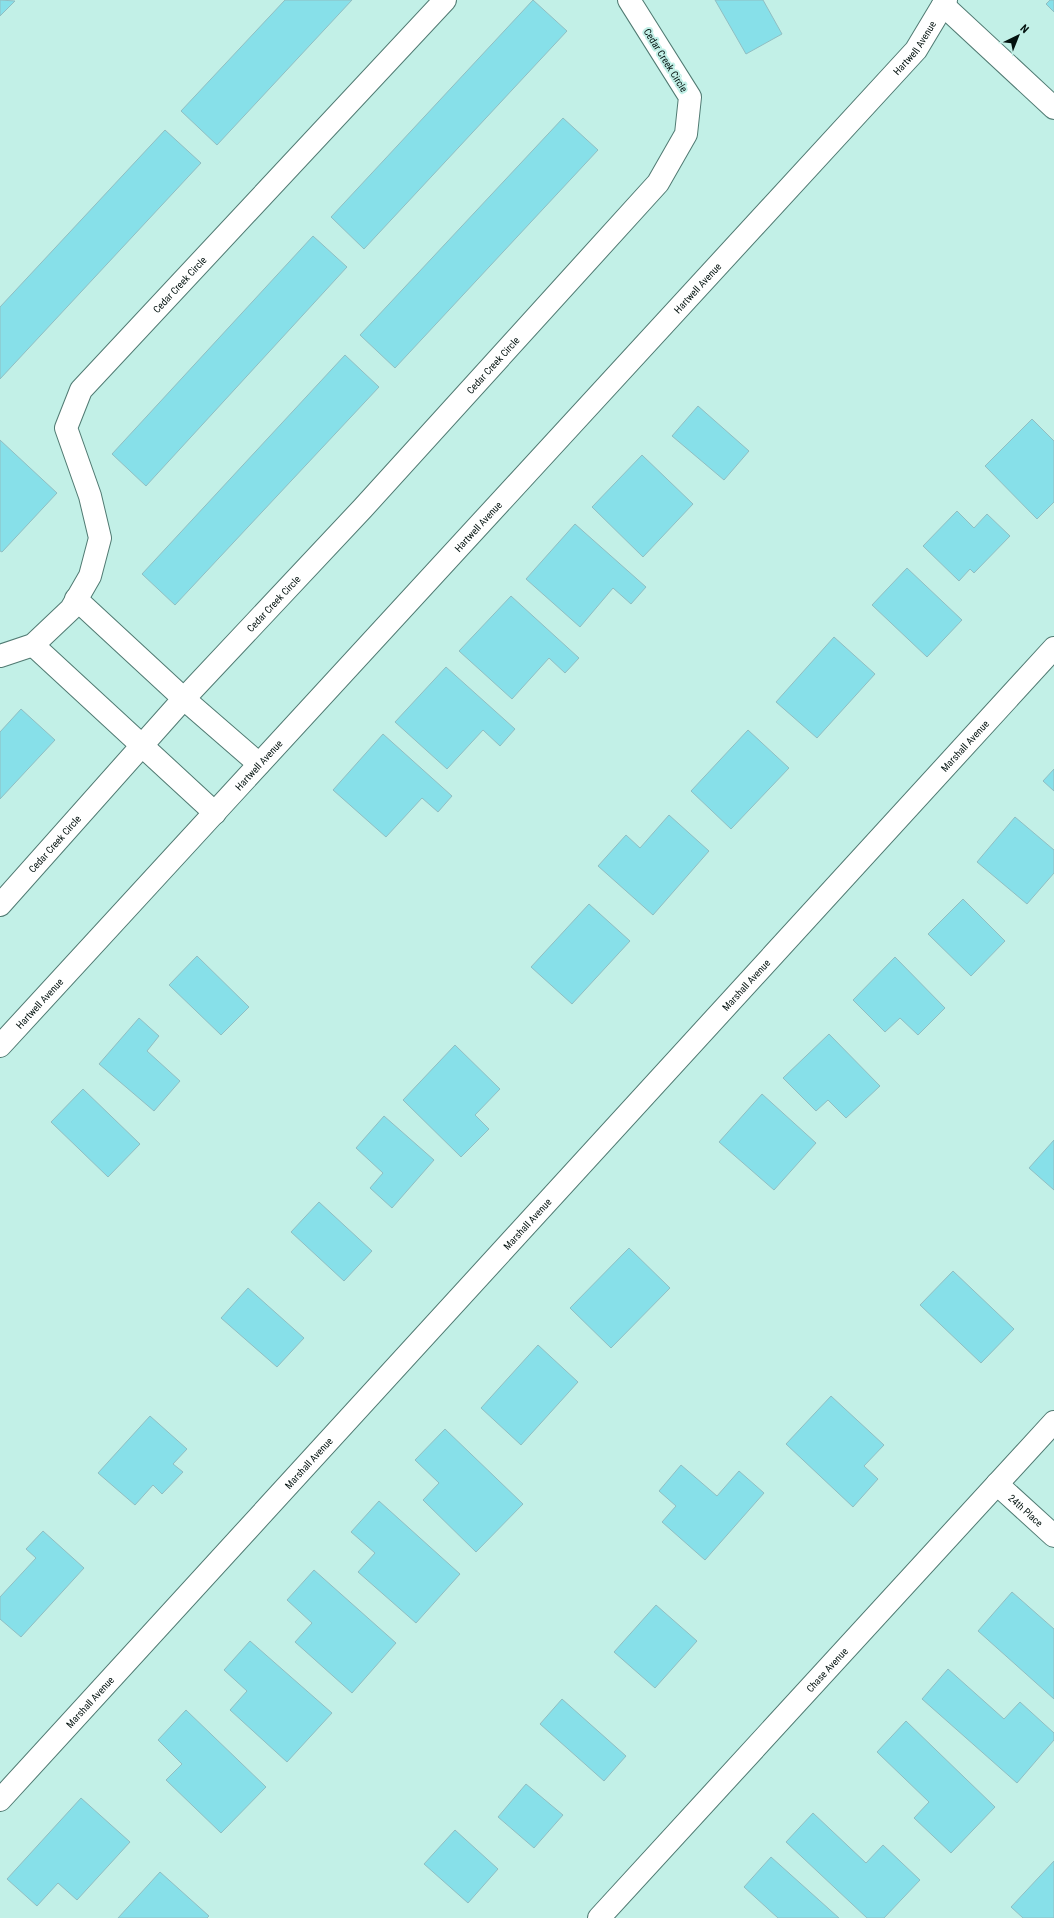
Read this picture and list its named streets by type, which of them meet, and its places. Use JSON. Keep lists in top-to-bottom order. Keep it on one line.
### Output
{"streets":{"street":["Hartwell Avenue","Cedar Creek Circle","Marshall Avenue","24th Place","Chase Avenue"]},"crossings":[["24th Place","Chase Avenue"]],"north":"top right"}
